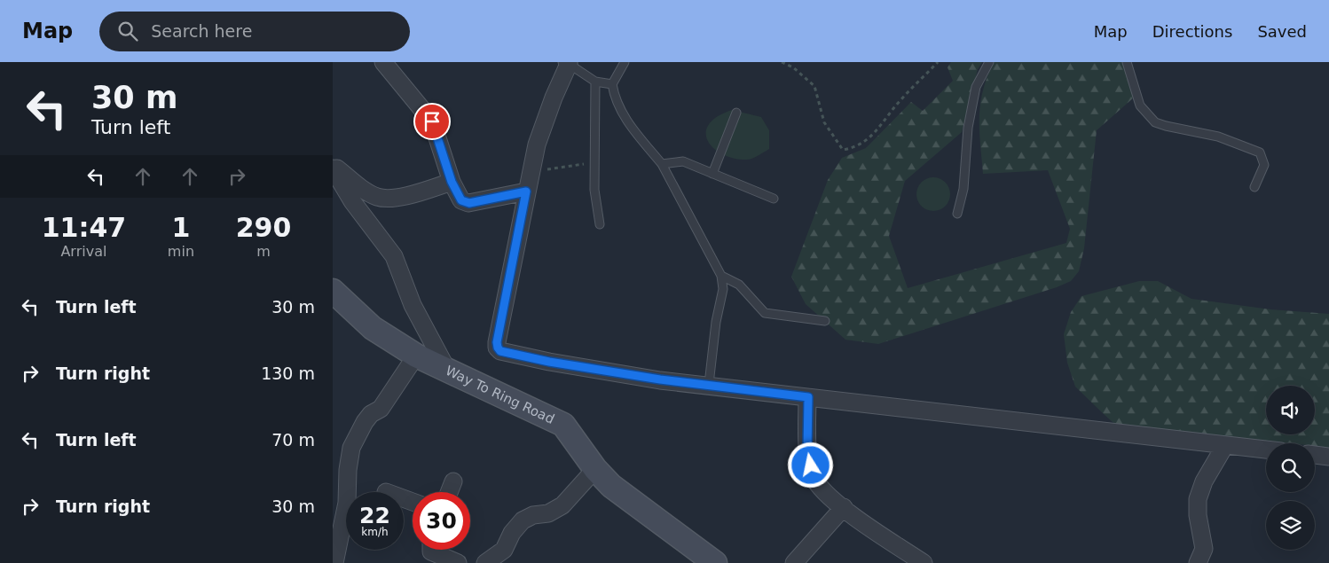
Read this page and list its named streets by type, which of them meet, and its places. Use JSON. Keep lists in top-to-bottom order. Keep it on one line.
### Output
{"streets":{"street":["Way To Ring Road"]},"page":{"header":"Map","search":"Search here","nav":["Map","Directions","Saved"],"turn":["30 m","Turn left"],"eta":["11:47","Arrival","1","min","290","m"],"list":[{"name":"Turn left","value":"30 m"},{"name":"Turn right","value":"130 m"},{"name":"Turn left","value":"70 m"},{"name":"Turn right","value":"30 m"}],"speed":"22 km/h","limit":"30"}}
